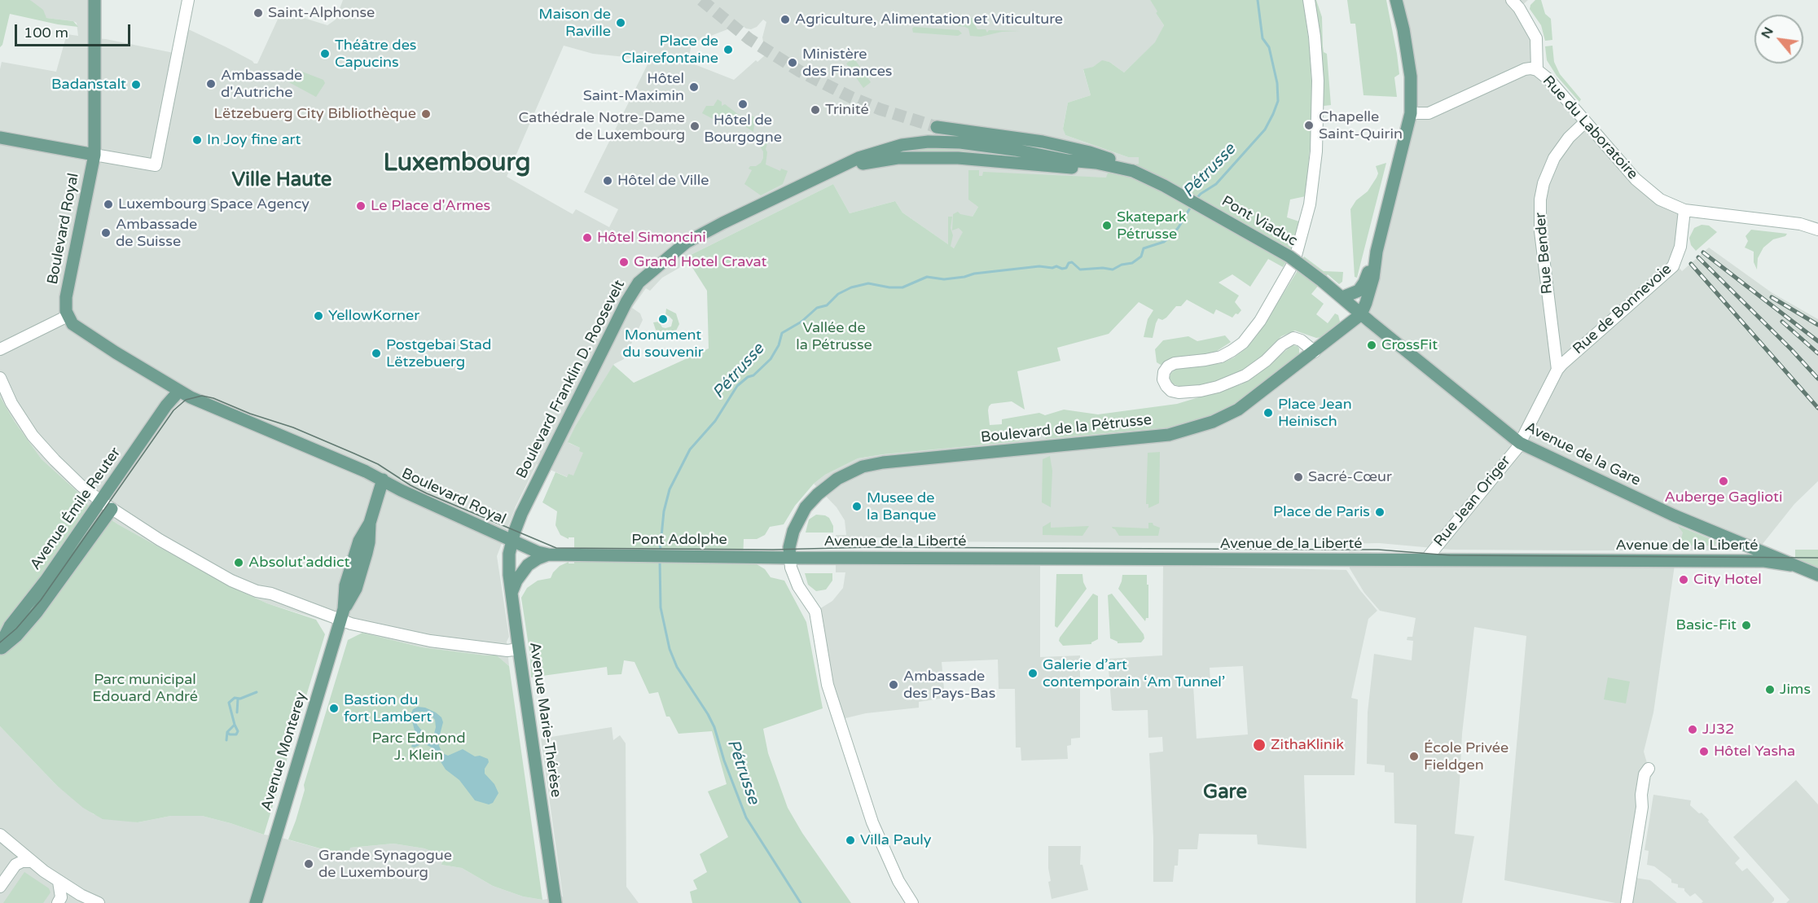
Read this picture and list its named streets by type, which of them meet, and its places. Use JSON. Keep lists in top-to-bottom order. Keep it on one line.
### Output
{"streets":{"main road":["Rue du Laboratoire","Pont Viaduc","Boulevard Royal","Rue Bender","Rue de Bonnevoie","Boulevard Franklin D. Roosevelt","Boulevard de la Pétrusse","Avenue de la Gare","Rue Jean Origer","Avenue Émile Reuter","Pont Adolphe","Avenue de la Liberté","Avenue Marie-Thérèse","Avenue Monterey"]},"crossings":[["Rue du Laboratoire","Rue Bender"],["Rue du Laboratoire","Rue de Bonnevoie"],["Pont Viaduc","Boulevard Franklin D. Roosevelt"],["Pont Viaduc","Boulevard de la Pétrusse"],["Pont Viaduc","Avenue de la Gare"],["Boulevard Royal","Boulevard Franklin D. Roosevelt"],["Boulevard Royal","Avenue Émile Reuter"],["Boulevard Royal","Pont Adolphe"],["Boulevard Royal","Avenue Marie-Thérèse"],["Boulevard Royal","Avenue Monterey"],["Rue Bender","Rue de Bonnevoie"],["Rue de Bonnevoie","Avenue de la Gare"],["Rue de Bonnevoie","Rue Jean Origer"],["Boulevard Franklin D. Roosevelt","Avenue Marie-Thérèse"],["Boulevard de la Pétrusse","Avenue de la Gare"],["Boulevard de la Pétrusse","Pont Adolphe"],["Boulevard de la Pétrusse","Avenue de la Liberté"],["Avenue de la Gare","Rue Jean Origer"],["Avenue de la Gare","Avenue de la Liberté"],["Rue Jean Origer","Avenue de la Liberté"],["Pont Adolphe","Avenue de la Liberté"]],"districts":["Luxembourg","Ville Haute","Gare"],"water":["Pétrusse"],"parks":["Vallée de la Pétrusse","Parc municipal Edouard André","Parc Edmond J. Klein"],"places":["Saint-Alphonse","Agriculture, Alimentation et Viticulture","Maison de Raville","Place de Clairefontaine","Théâtre des Capucins","Ministère des Finances","Ambassade d'Autriche","Badanstalt","Hôtel Saint-Maximin","Hôtel de Bourgogne","Trinité","Lëtzebuerg City Bibliothèque","Chapelle Saint-Quirin","Cathédrale Notre-Dame de Luxembourg","In Joy fine art","Hôtel de Ville","Luxembourg Space Agency","Le Place d'Armes","Skatepark Pétrusse","Ambassade de Suisse","Hôtel Simoncini","Grand Hotel Cravat","YellowKorner","Monument du souvenir","CrossFit","Postgebai Stad Lëtzebuerg","Place Jean Heinisch","Sacré-Cœur","Auberge Gaglioti","Musee de la Banque","Place de Paris","Absolut'addict","City Hotel","Basic-Fit","Galerie d’art contemporain ‘Am Tunnel’","Ambassade des Pays-Bas","Jims","Bastion du fort Lambert","JJ32","ZithaKlinik","Hôtel Yasha","École Privée Fieldgen","Villa Pauly","Grande Synagogue de Luxembourg"],"scale_bar":"100 m","north":"top left"}
